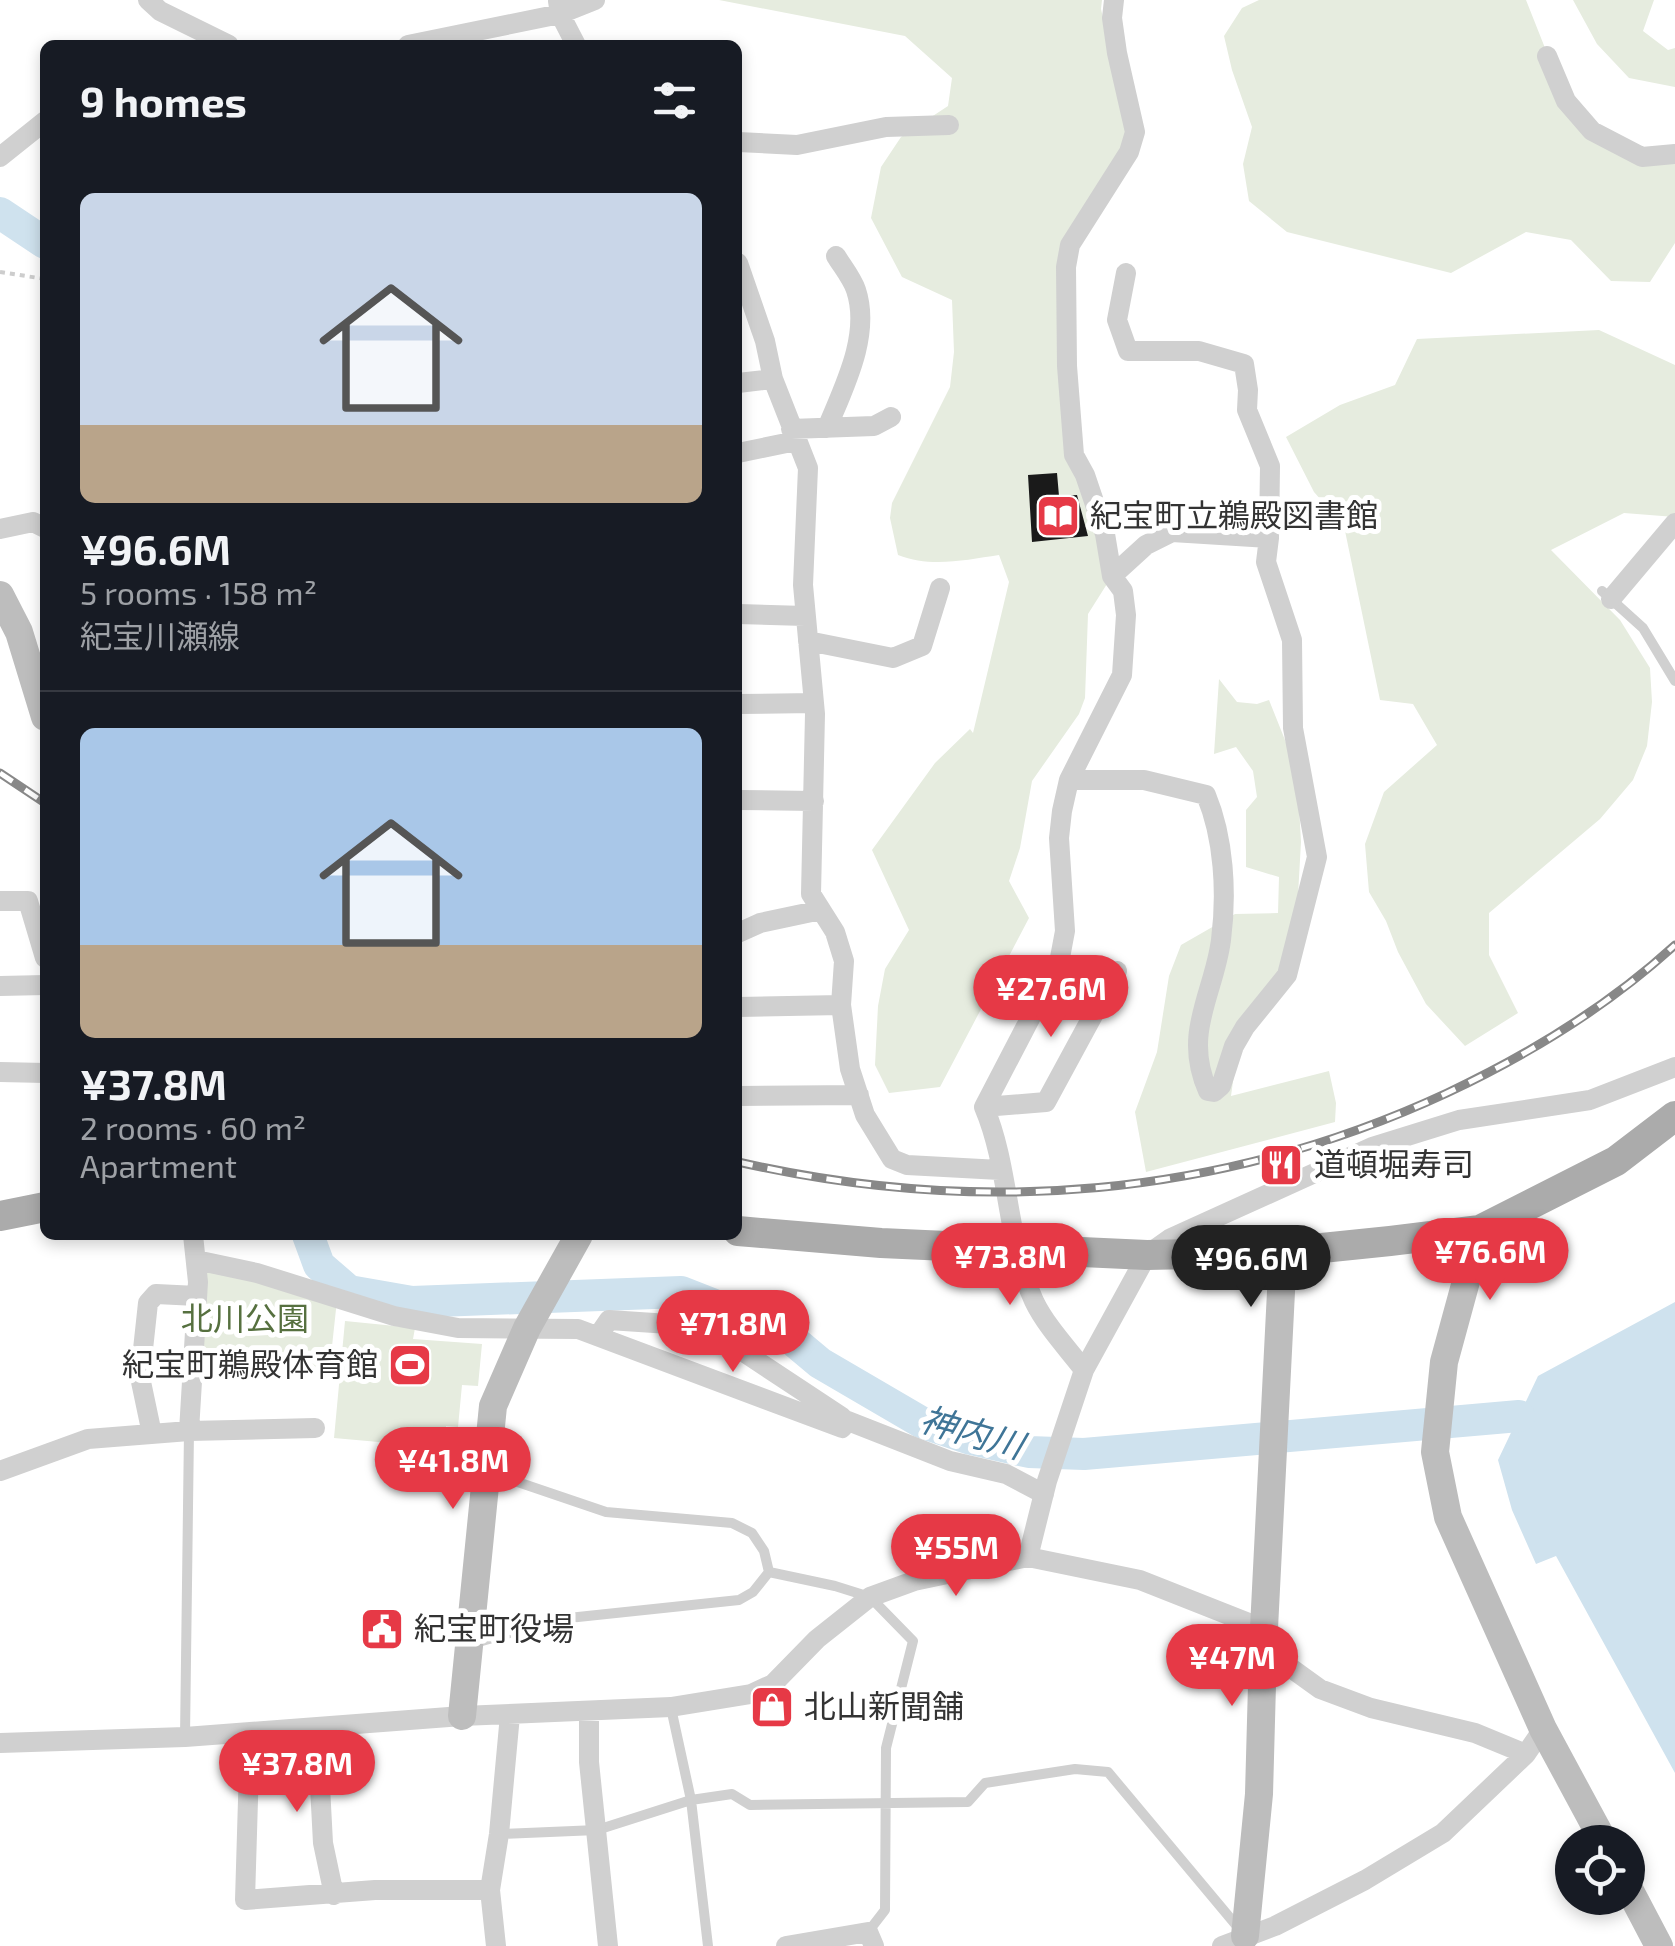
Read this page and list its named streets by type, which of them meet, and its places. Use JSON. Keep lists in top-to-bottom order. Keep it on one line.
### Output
{"water":["神内川"],"parks":["北川公園"],"places":{"library":["紀宝町立鵜殿図書館"],"restaurant":["道頓堀寿司"],"sports":["紀宝町鵜殿体育館"],"public building":["紀宝町役場"],"shop":["北山新聞舗"]},"page":{"heading":"9 homes","list":[{"name":"¥96.6M","note":"5 rooms · 158 m² · 紀宝川瀬線"},{"name":"¥37.8M","note":"2 rooms · 60 m² · Apartment"}],"price":["¥27.6M","¥76.6M","¥73.8M","¥96.6M","¥71.8M","¥41.8M","¥55M","¥47M","¥37.8M"]}}
